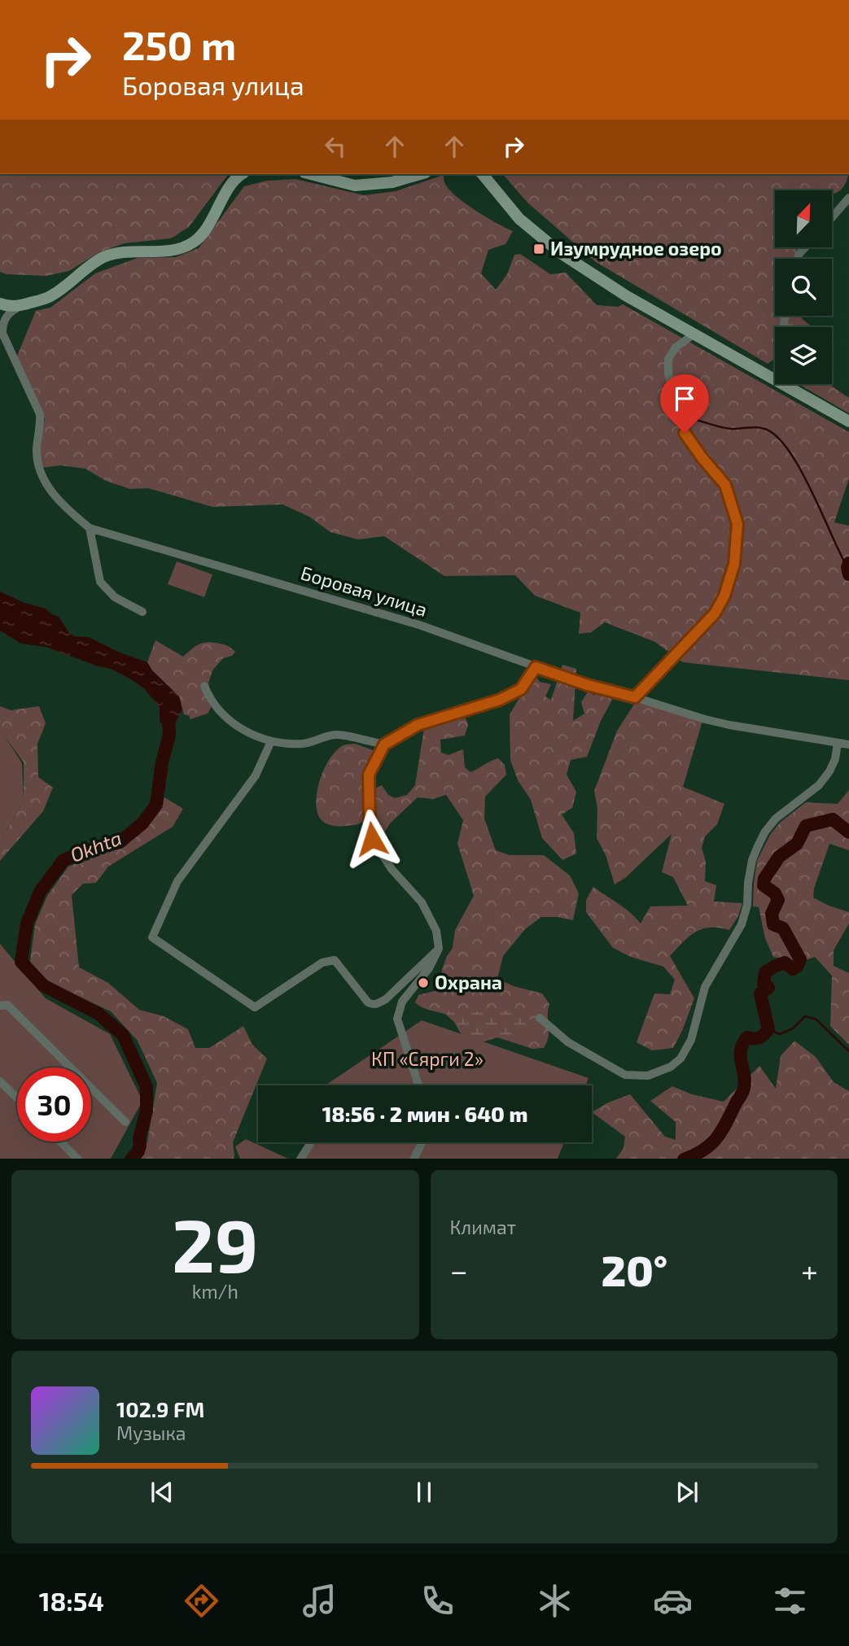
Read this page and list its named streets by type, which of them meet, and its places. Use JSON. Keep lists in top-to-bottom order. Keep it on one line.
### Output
{"streets":{"street":["Боровая улица"]},"water":["Okhta"],"parks":["КП «Сярги 2»"],"places":{"transit":["Изумрудное озеро"],"other":["Охрана"]},"north":"top right","page":{"turn":["250 m","Боровая улица"],"limit":"30","trip":"18:56 · 2 мин · 640 m","tile":[["29","km/h"],"Климат"],"heat":["−","20°","+"],"song":["102.9 FM","Музыка"],"tabs":"18:54"}}
